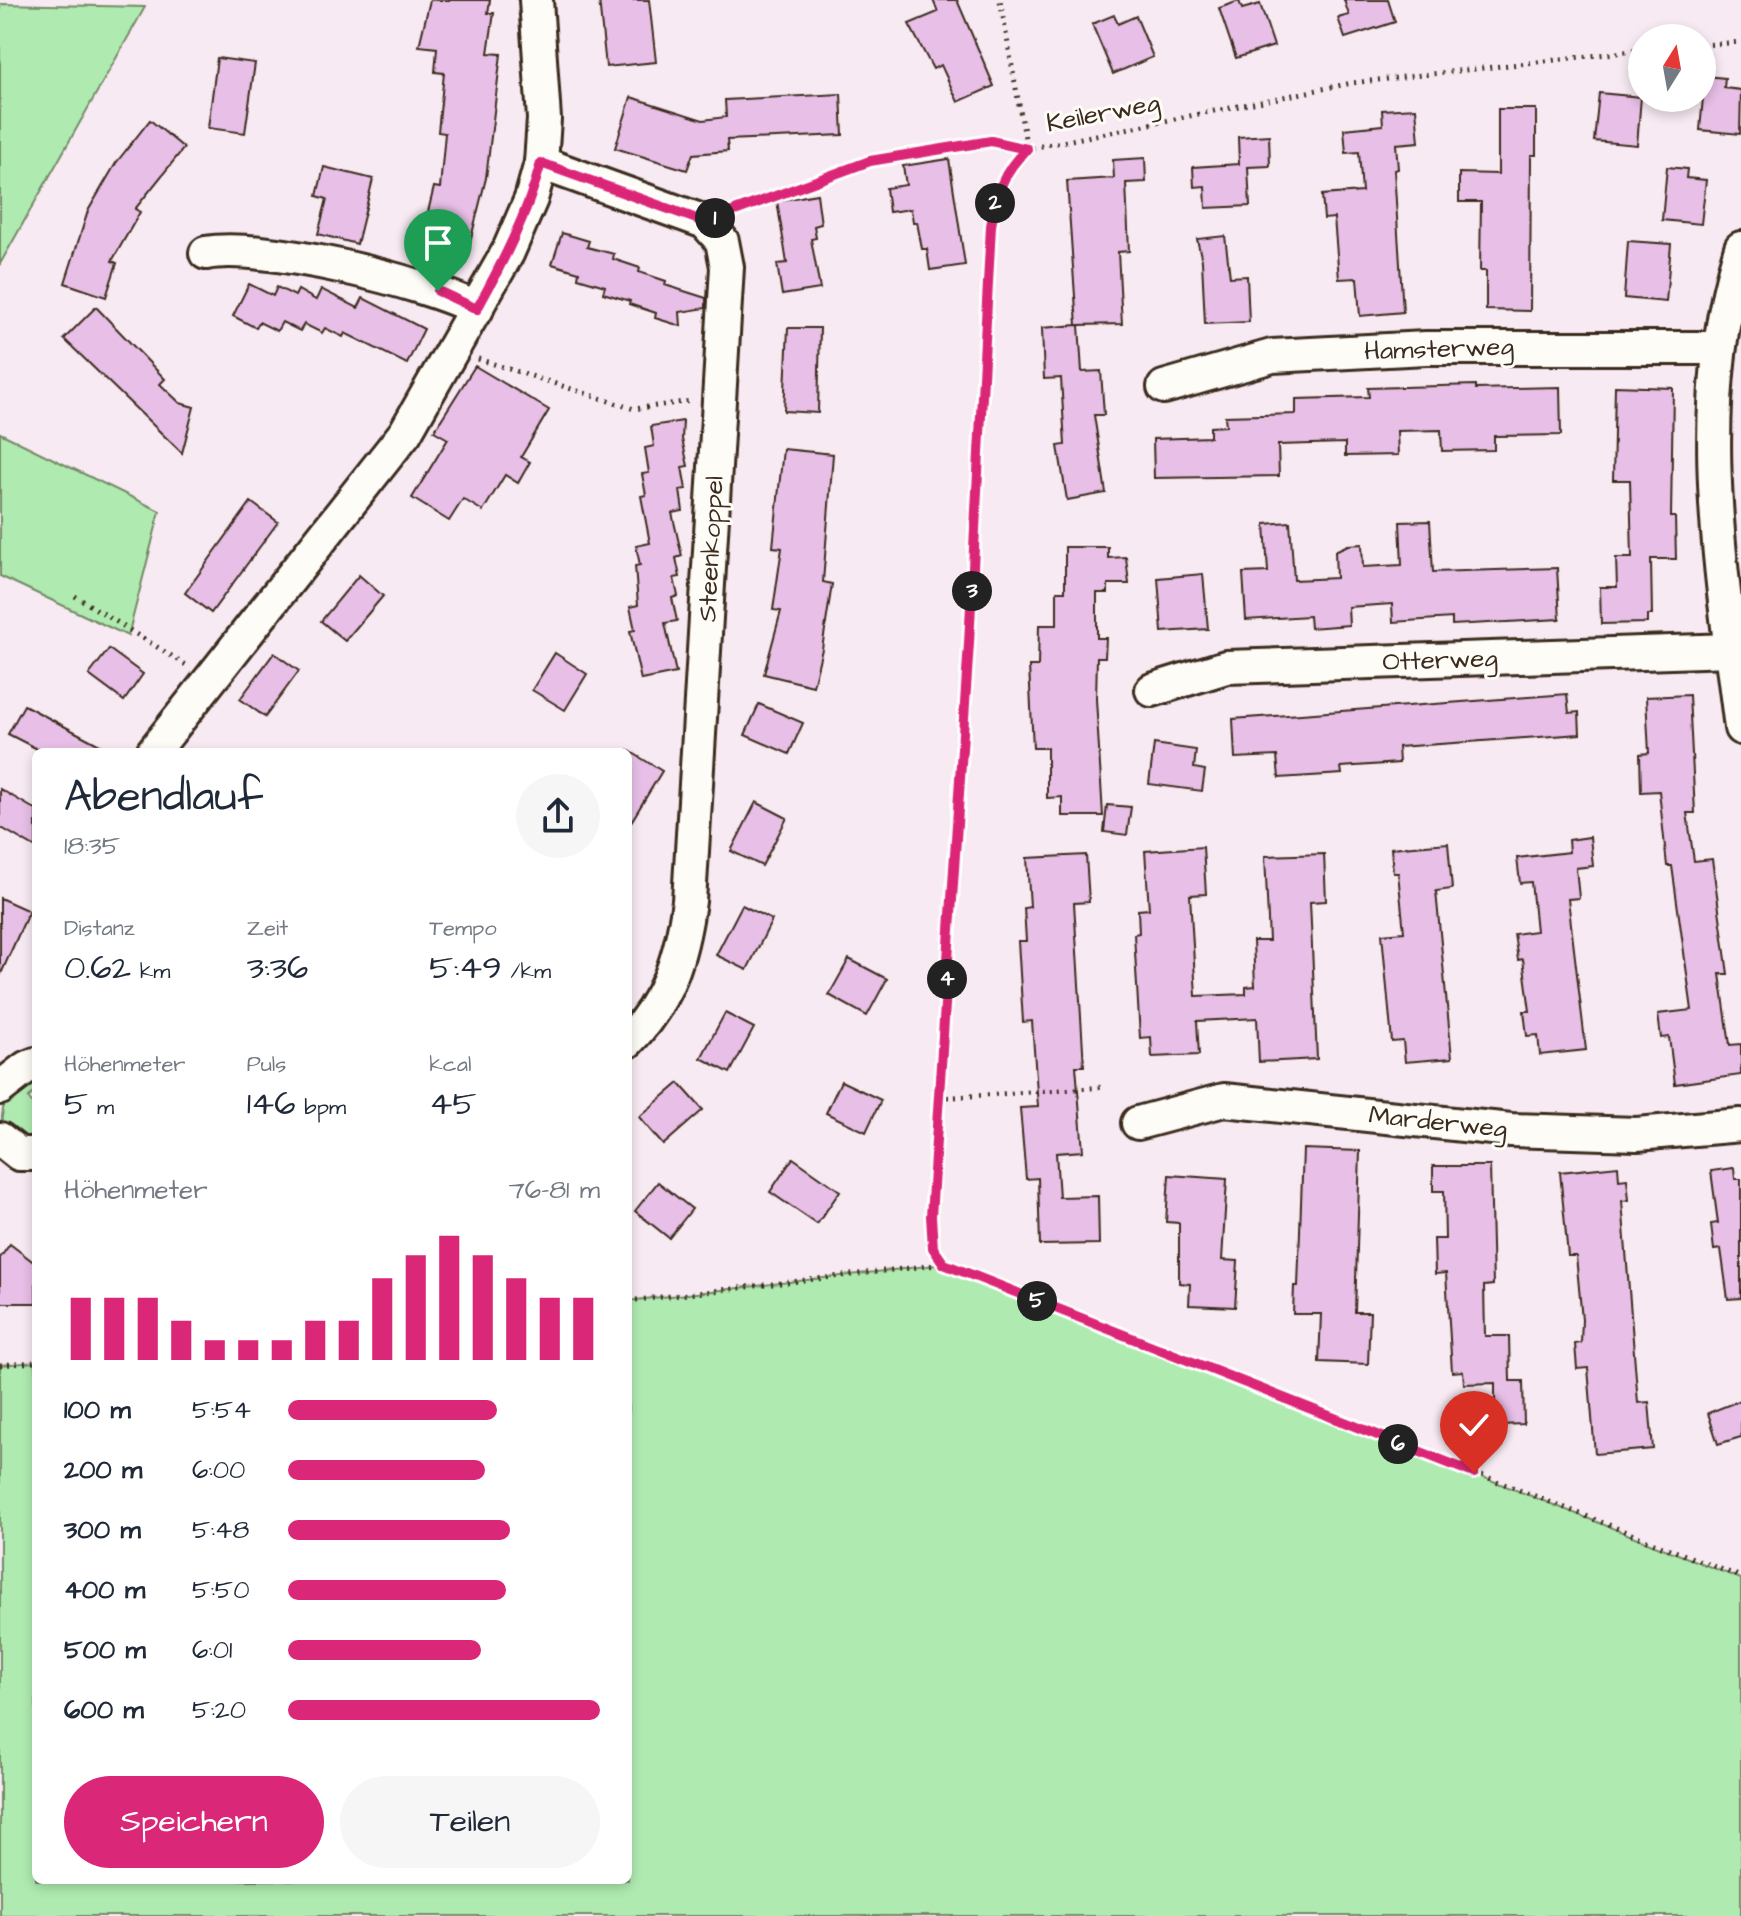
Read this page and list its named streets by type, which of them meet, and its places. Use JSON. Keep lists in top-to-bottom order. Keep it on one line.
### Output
{"streets":{"street":["Hamsterweg","Steenkoppel","Otterweg","Marderweg"],"path":["Keilerweg"]},"north":"top","page":{"pins":["2","1","3","4","5","6"],"heading":["Abendlauf","18:35"],"stats":[["Distanz","0.62 km"],["Zeit","3:36"],["Tempo","5:49 /km"],["Höhenmeter","5 m"],["Puls","146 bpm"],["kcal","45"]],"chart":["Höhenmeter","76–81 m"],"list":[{"name":"100 m","note":"5:54"},{"name":"200 m","note":"6:00"},{"name":"300 m","note":"5:48"},{"name":"400 m","note":"5:50"},{"name":"500 m","note":"6:01"},{"name":"600 m","note":"5:20"}],"buttons":["Speichern","Teilen"]}}
